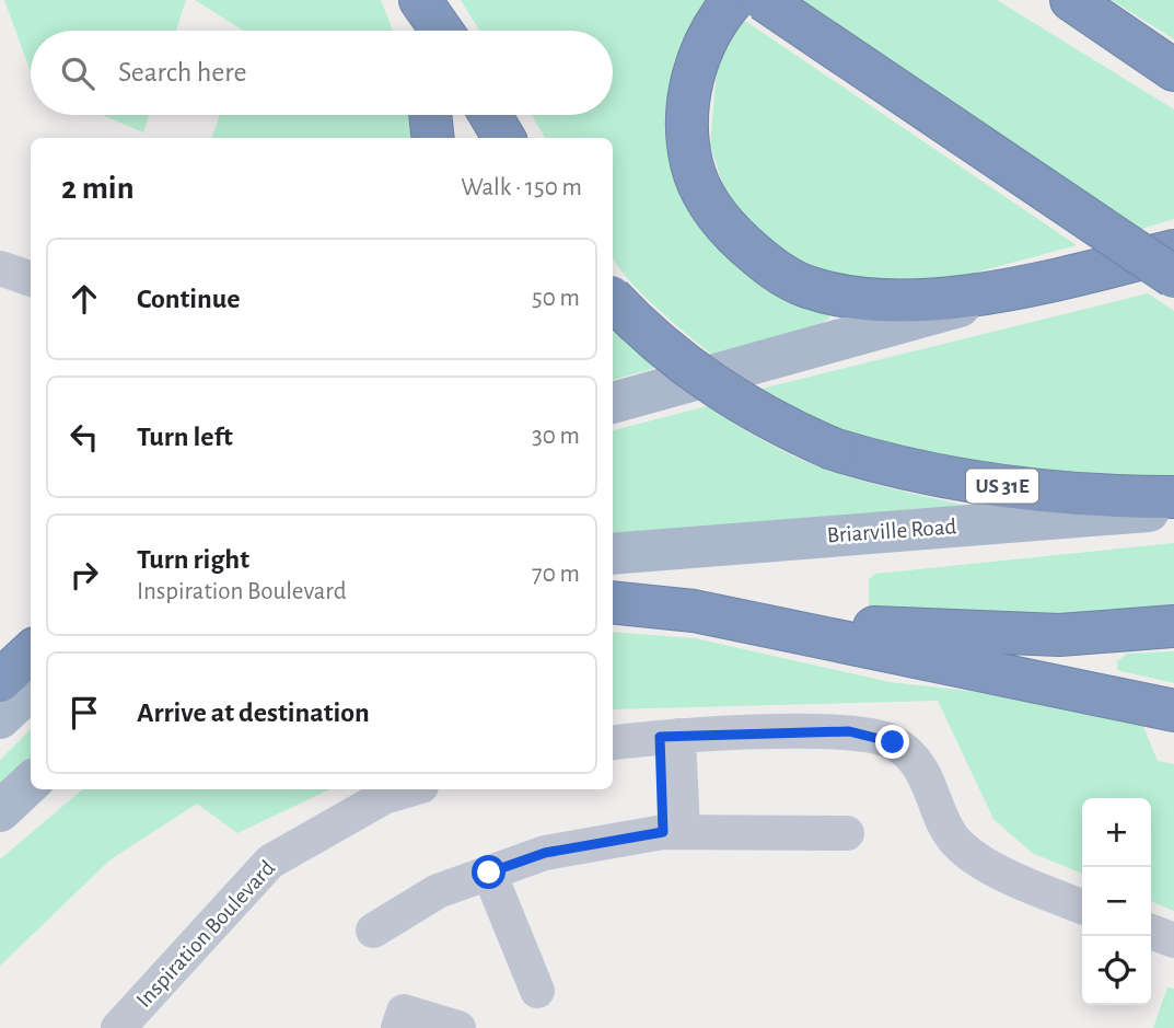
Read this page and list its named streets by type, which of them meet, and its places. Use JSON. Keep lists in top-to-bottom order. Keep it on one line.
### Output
{"streets":{"highway":["US 31E"],"main road":["Briarville Road"],"street":["Inspiration Boulevard"]},"page":{"search":"Search here","heading":["2 min","Walk · 150 m"],"list":[["Continue","50 m"],["Turn left","30 m"],["Turn right","Inspiration Boulevard","70 m"],"Arrive at destination"],"map_buttons":["+","−"]}}
